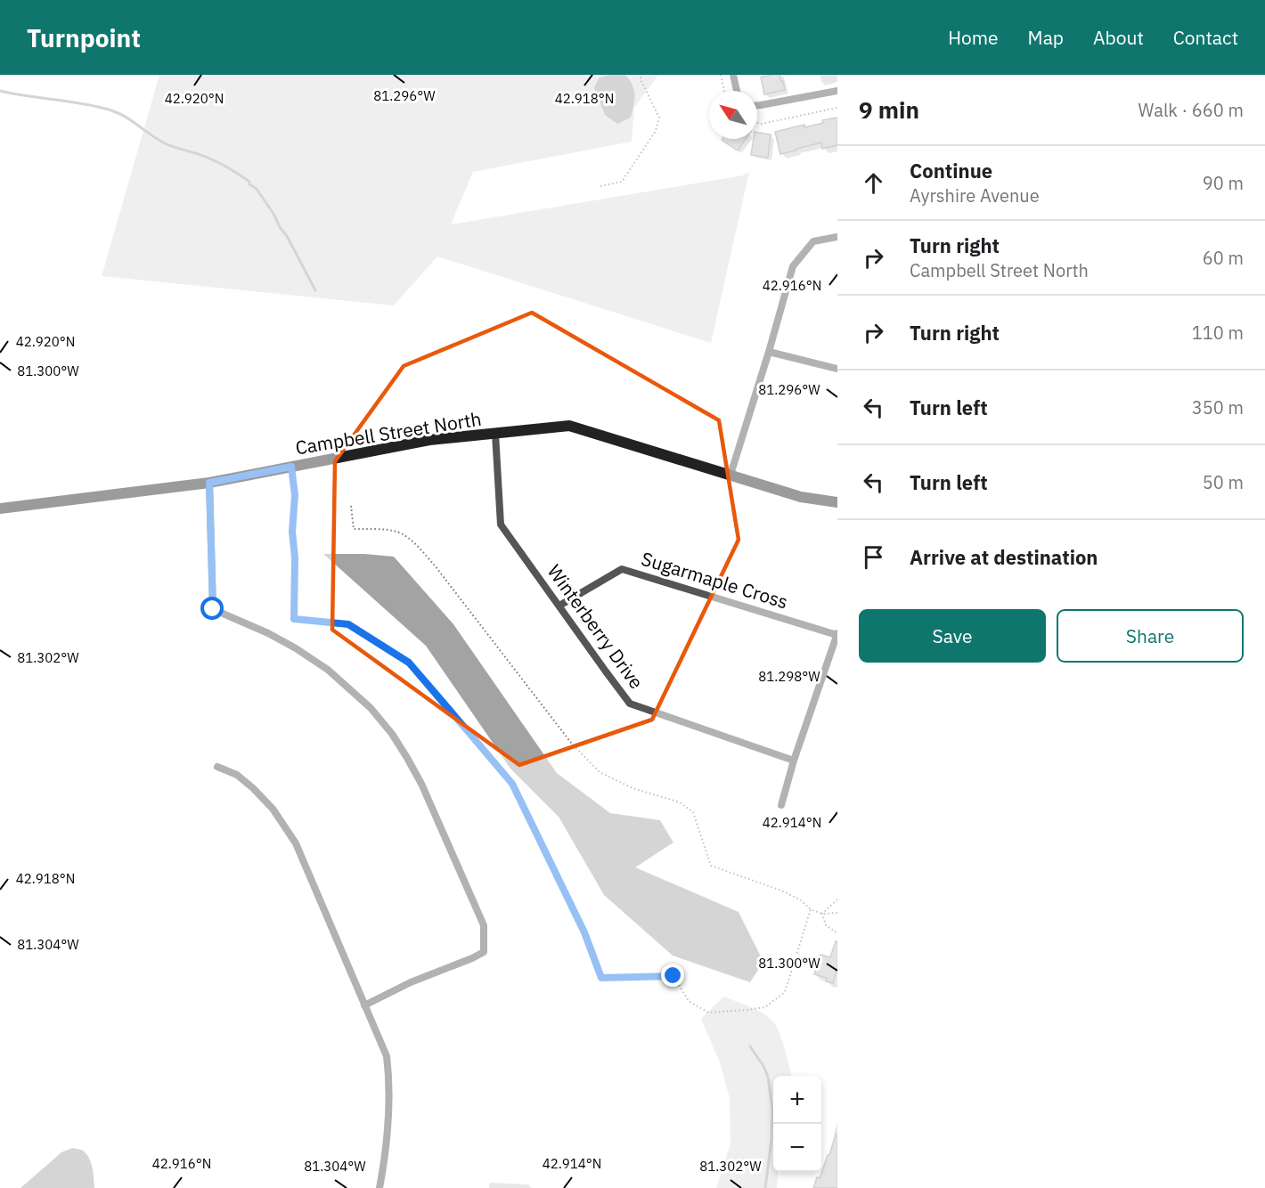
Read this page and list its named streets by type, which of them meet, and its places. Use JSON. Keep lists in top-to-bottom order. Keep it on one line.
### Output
{"streets":{"street":["Campbell Street North","Sugarmaple Cross","Winterberry Drive"]},"crossings":[["Campbell Street North","Winterberry Drive"],["Sugarmaple Cross","Winterberry Drive"]],"north":"top left","page":{"header":"Turnpoint","nav":["Home","Map","About","Contact"],"heading":["9 min","Walk · 660 m"],"list":[["Continue","Ayrshire Avenue","90 m"],["Turn right","Campbell Street North","60 m"],["Turn right","110 m"],["Turn left","350 m"],["Turn left","50 m"],"Arrive at destination"],"buttons":["Save","Share"],"map_buttons":["+","−"]},"coordinates":["81.296°W","42.920°N","42.918°N","42.916°N","81.300°W","81.302°W","81.298°W","42.914°N","81.304°W"]}
